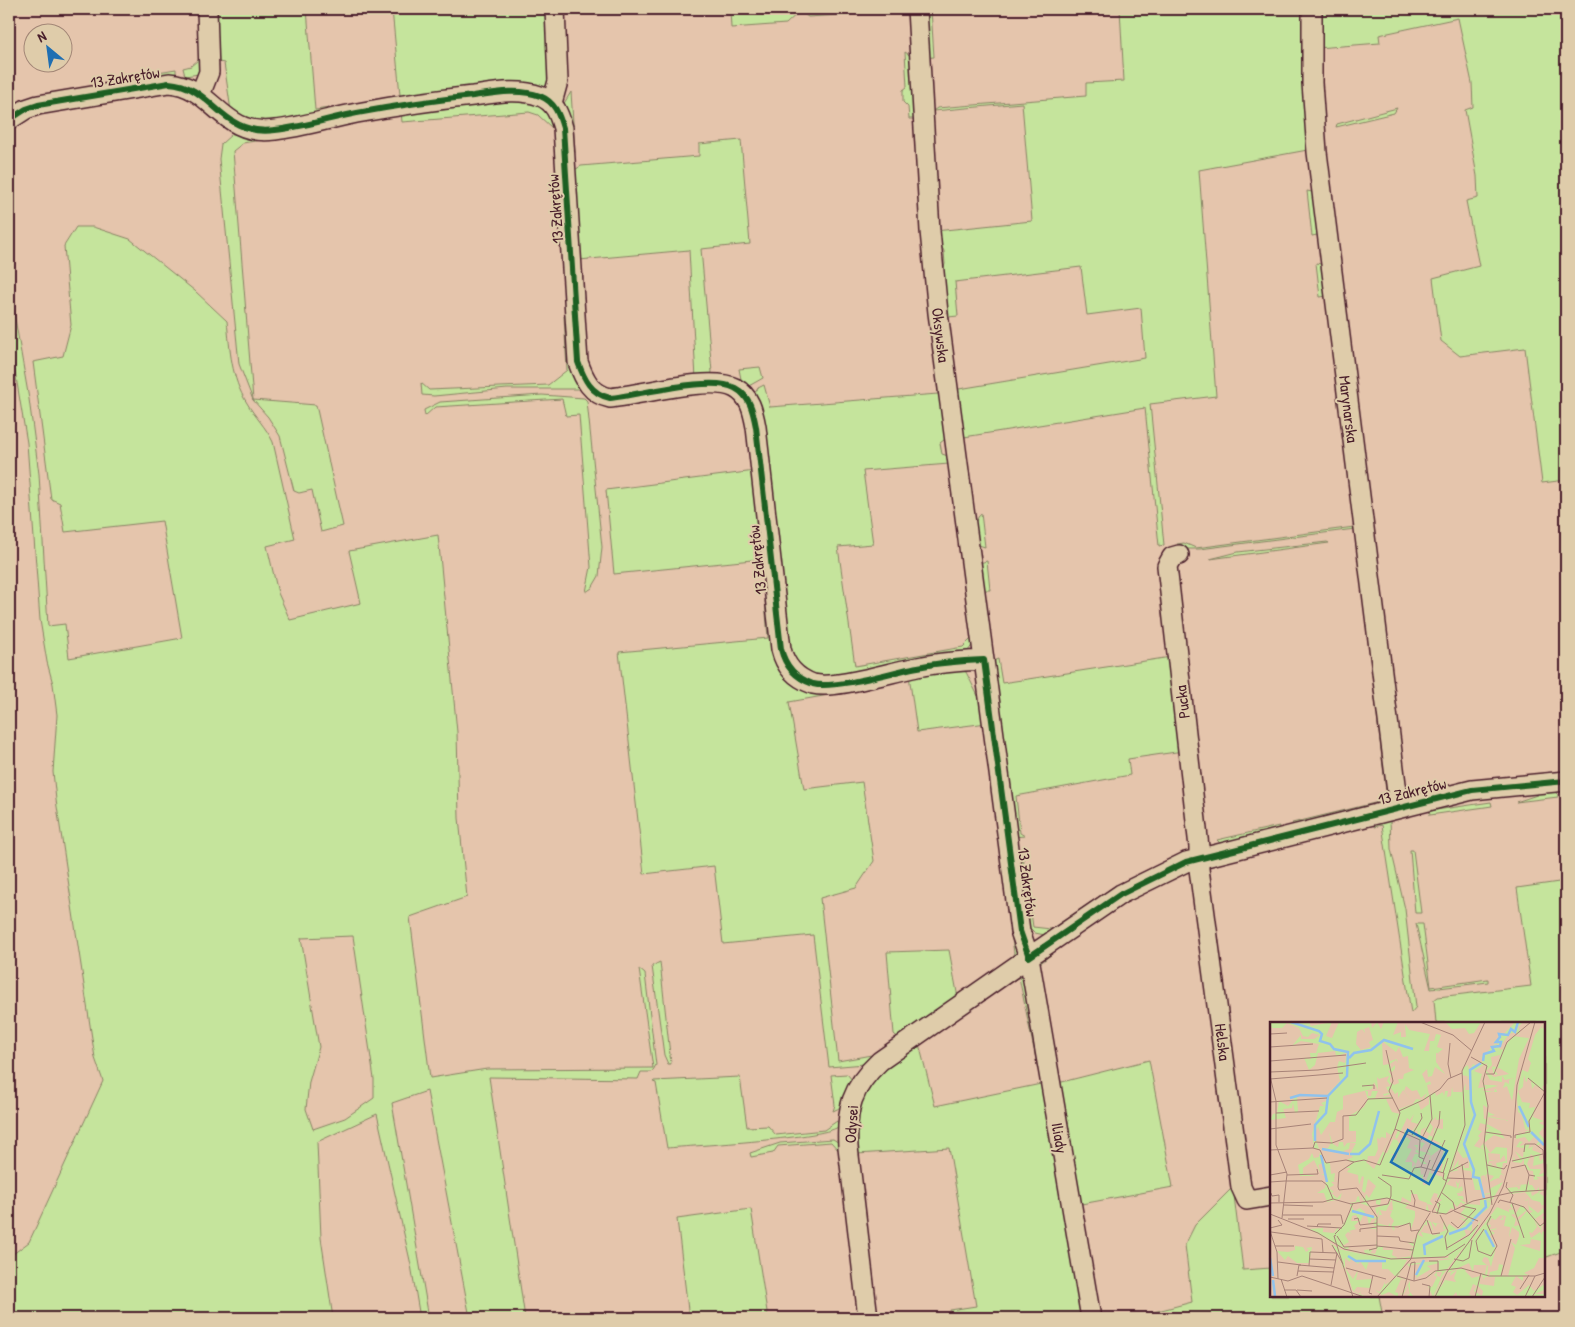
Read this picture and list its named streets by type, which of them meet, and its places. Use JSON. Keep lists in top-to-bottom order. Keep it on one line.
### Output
{"streets":{"street":["13 Zakrętów","Oksywska","Marynarska","Pucka","Helska","Odysei","Iliady"]},"crossings":[["13 Zakrętów","Oksywska"],["13 Zakrętów","Marynarska"],["13 Zakrętów","Pucka"],["13 Zakrętów","Helska"],["13 Zakrętów","Odysei"],["13 Zakrętów","Iliady"],["Pucka","Helska"],["Odysei","Iliady"]],"north":"top left"}
